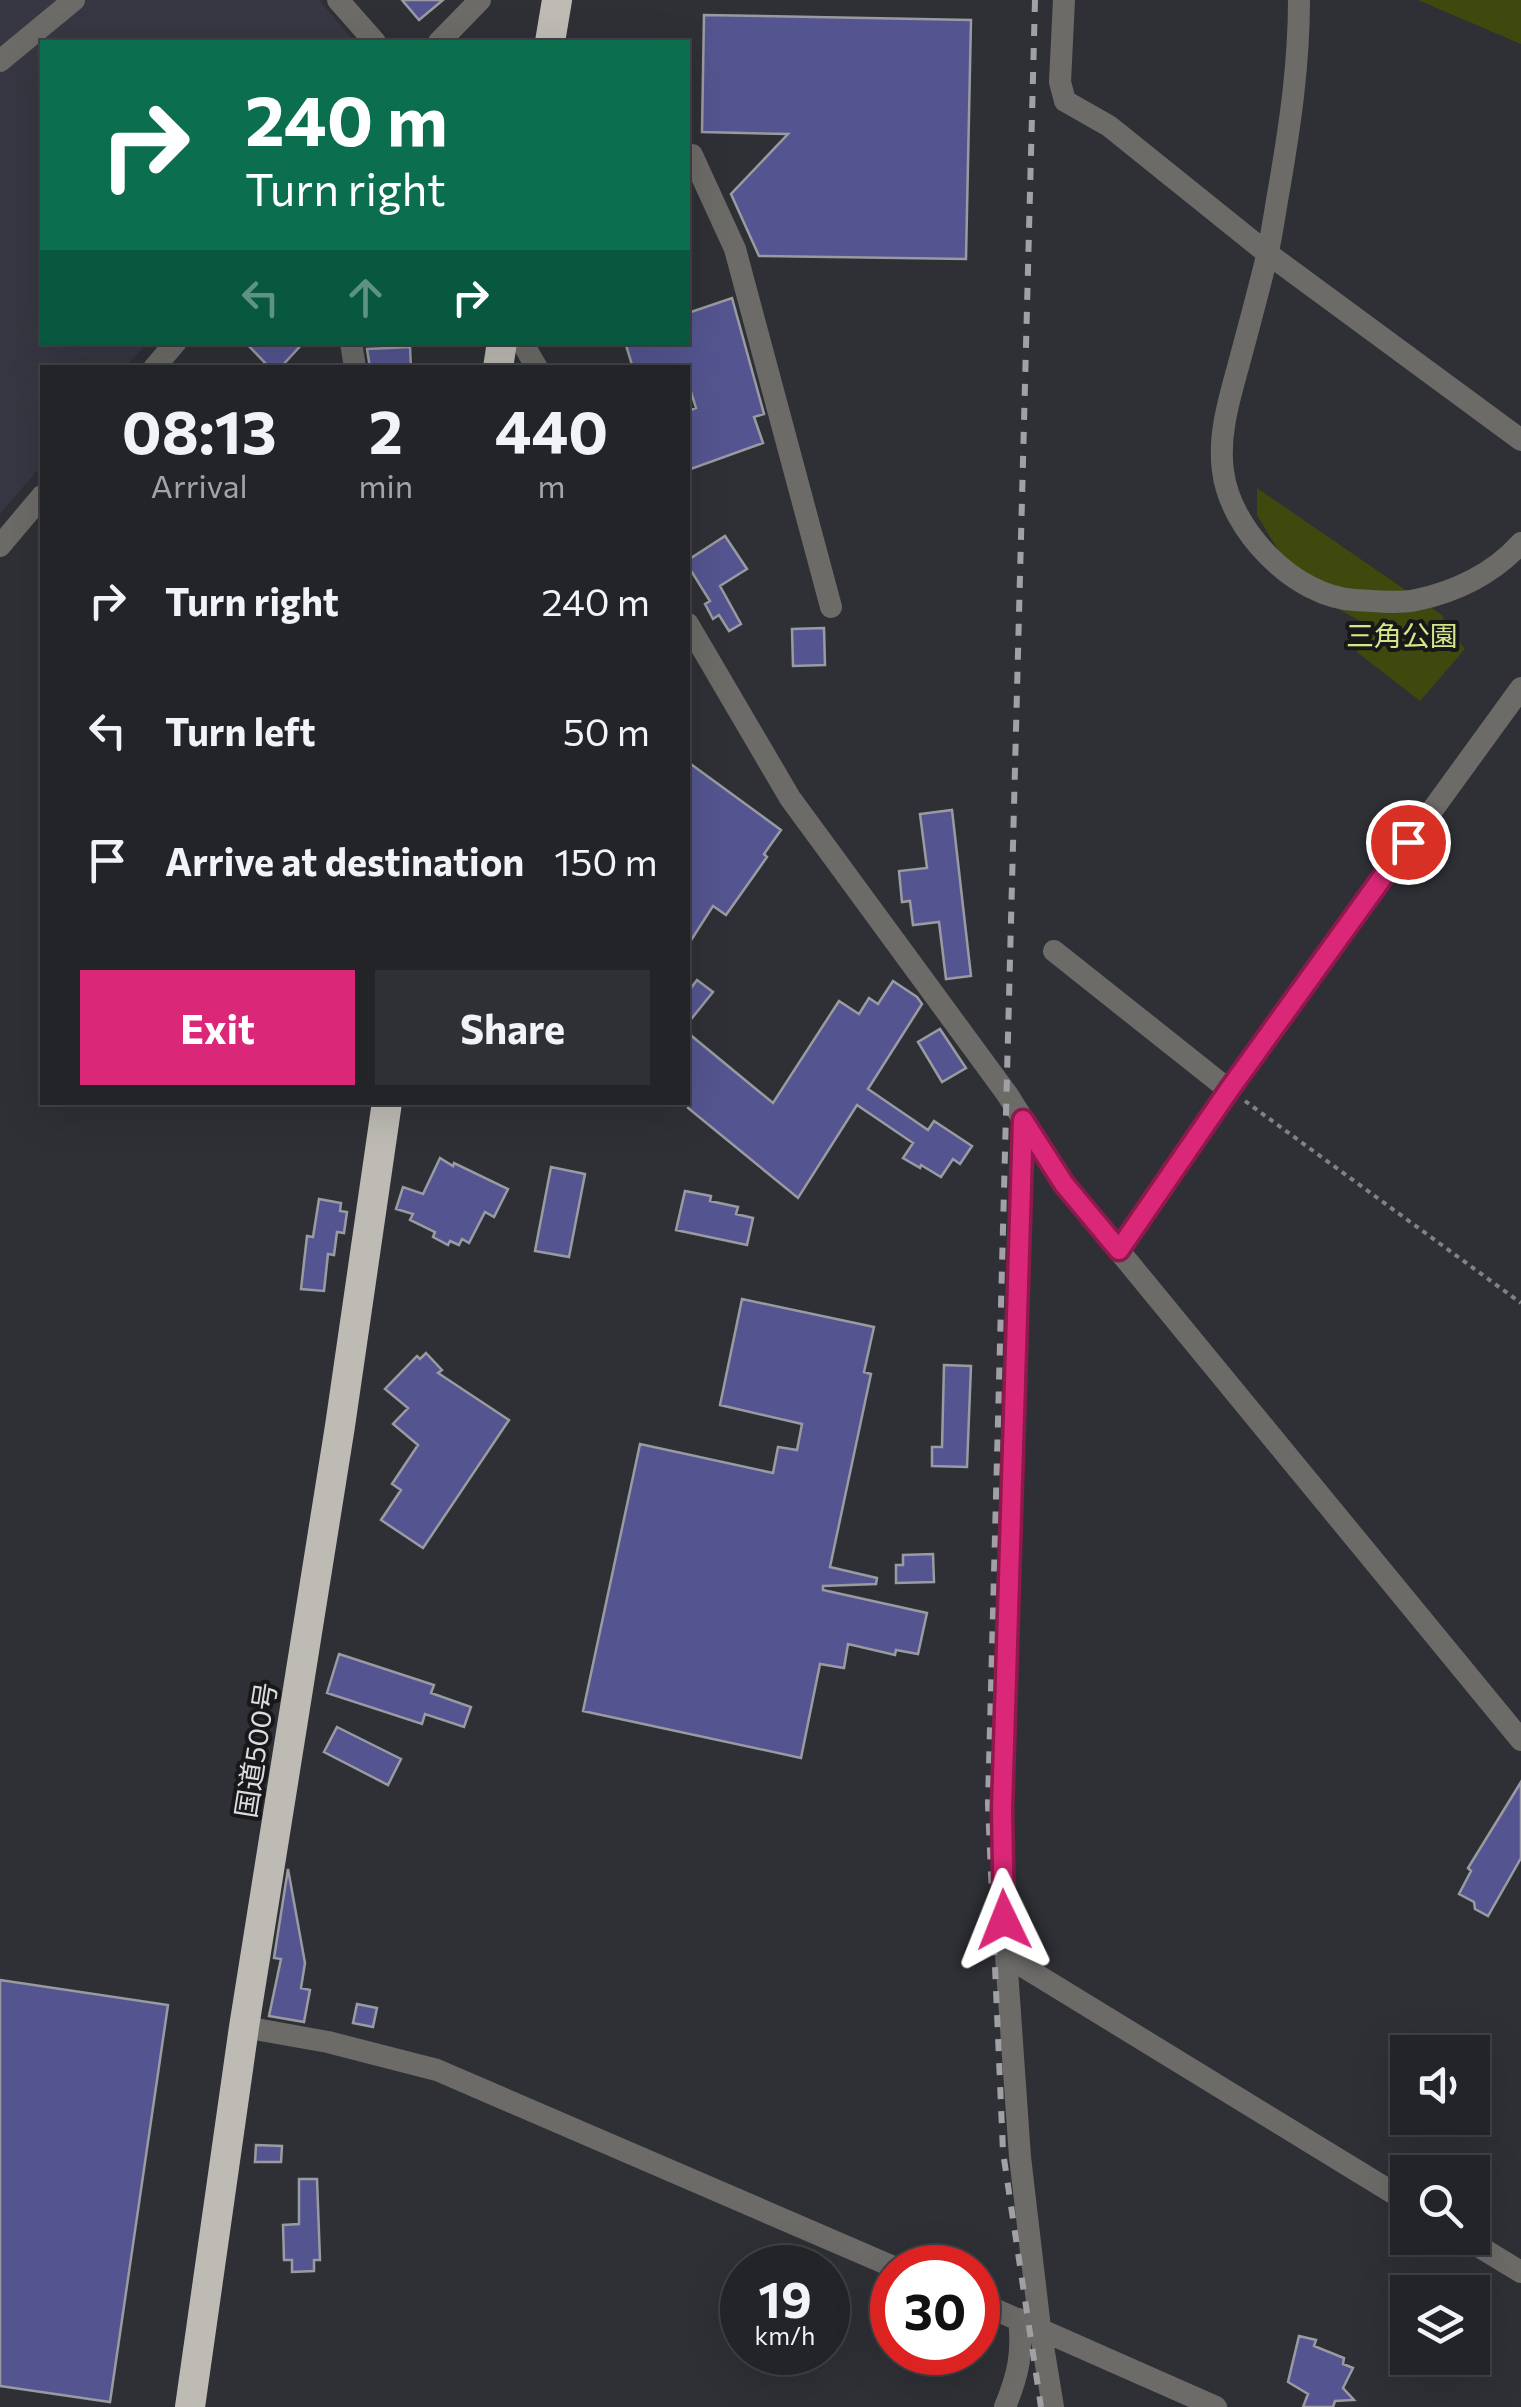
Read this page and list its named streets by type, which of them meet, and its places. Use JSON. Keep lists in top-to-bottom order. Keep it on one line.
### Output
{"streets":{"highway":["国道500号"]},"parks":["三角公園"],"page":{"turn":["240 m","Turn right"],"eta":["08:13","Arrival","2","min","440","m"],"list":[{"name":"Turn right","value":"240 m"},{"name":"Turn left","value":"50 m"},{"name":"Arrive at destination","value":"150 m"}],"buttons":["Exit","Share"],"speed":"19 km/h","limit":"30"}}
